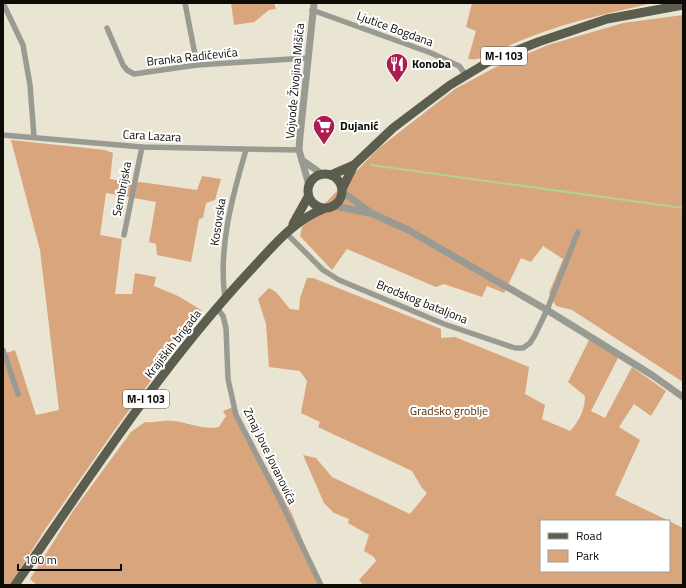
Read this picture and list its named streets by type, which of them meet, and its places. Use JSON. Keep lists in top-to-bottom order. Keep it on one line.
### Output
{"streets":{"main road":["M-I 103","Krajiških brigada"],"street":["Ljutice Bogdana","Branka Radičevića","Vojvode Živojina Mišića","Cara Lazara","Sembrijska","Kosovska","Brodskog bataljona","Zmaj Jove Jovanovića"]},"crossings":[["Ljutice Bogdana","M-I 103"],["Ljutice Bogdana","Vojvode Živojina Mišića"],["M-I 103","Vojvode Živojina Mišića"],["M-I 103","Krajiških brigada"],["Branka Radičevića","Vojvode Živojina Mišića"],["Vojvode Živojina Mišića","Cara Lazara"],["Vojvode Živojina Mišića","Krajiških brigada"],["Cara Lazara","Sembrijska"],["Cara Lazara","Kosovska"],["Kosovska","Krajiških brigada"],["Brodskog bataljona","Krajiških brigada"],["Krajiških brigada","Zmaj Jove Jovanovića"]],"parks":["Gradsko groblje"],"places":{"restaurant":["Konoba"],"supermarket":["Dujanić"]},"legend":["Road","Park"],"scale_bar":"100 m"}
